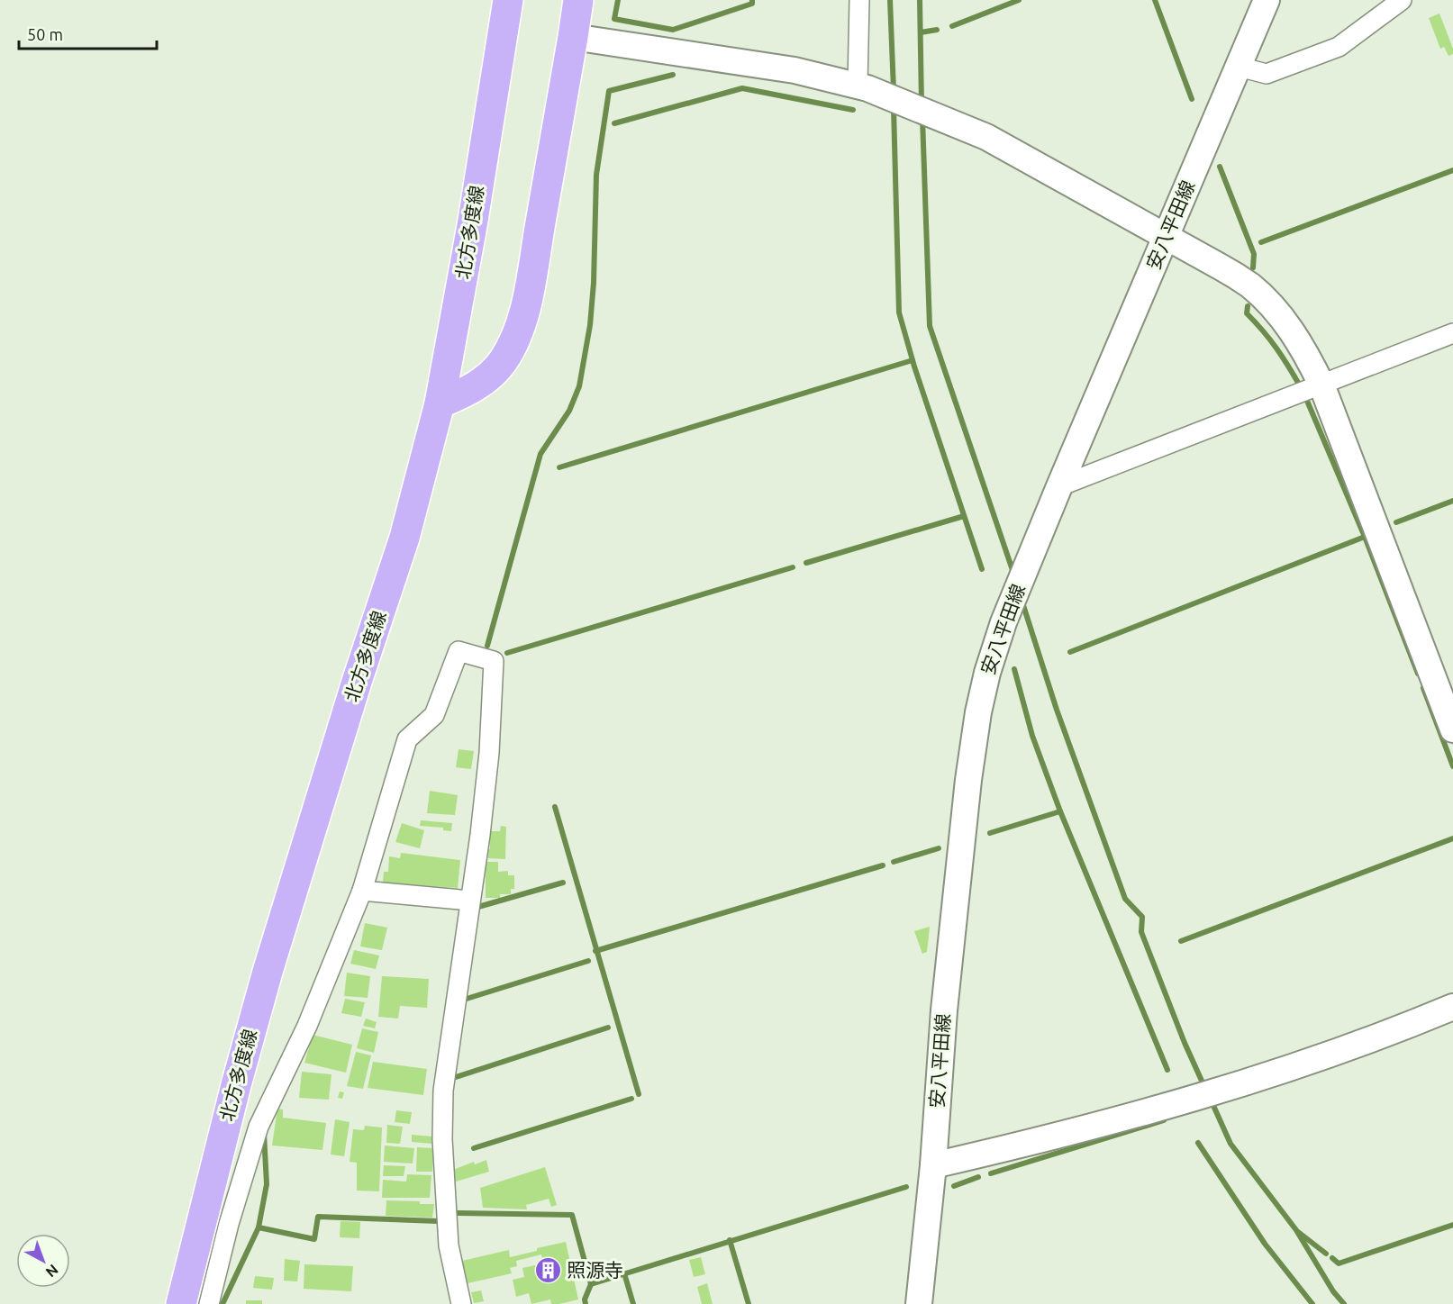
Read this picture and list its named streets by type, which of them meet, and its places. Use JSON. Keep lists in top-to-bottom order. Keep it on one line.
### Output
{"streets":{"main road":["北方多度線"],"street":["安八平田線"]},"places":{"building":["照源寺"]},"scale_bar":"50 m","north":"bottom right"}
